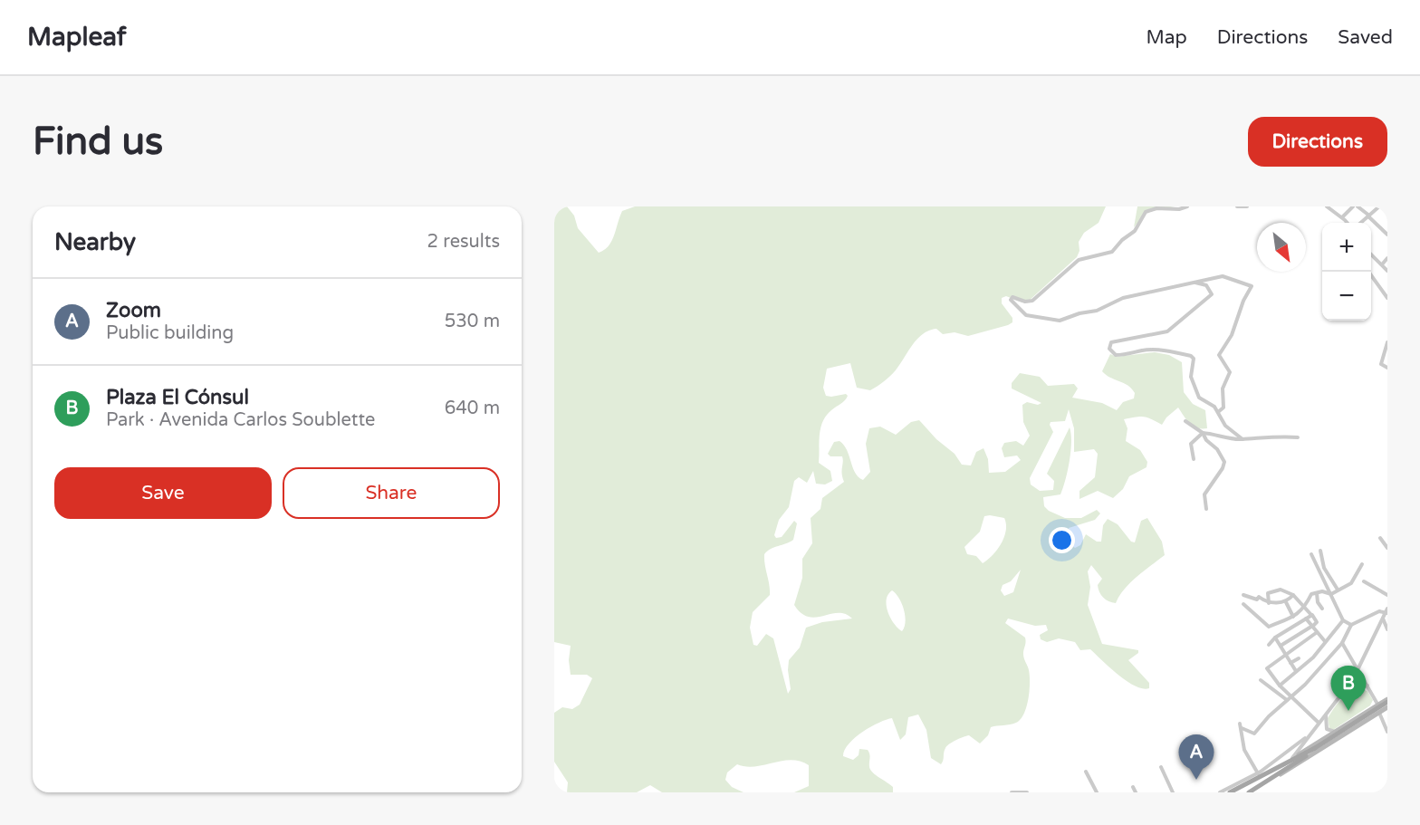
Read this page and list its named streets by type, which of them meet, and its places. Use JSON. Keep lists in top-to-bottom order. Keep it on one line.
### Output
{"north":"bottom right","page":{"header":"Mapleaf","nav":["Map","Directions","Saved"],"buttons":["Directions",["Save","Share"]],"title":"Find us","heading":["Nearby","2 results"],"map_buttons":["+","−"],"list":[{"mark":"A","name":"Zoom","note":"Public building","value":"530 m"},{"mark":"B","name":"Plaza El Cónsul","note":"Park · Avenida Carlos Soublette","value":"640 m"}],"pins":["B","A"]}}
